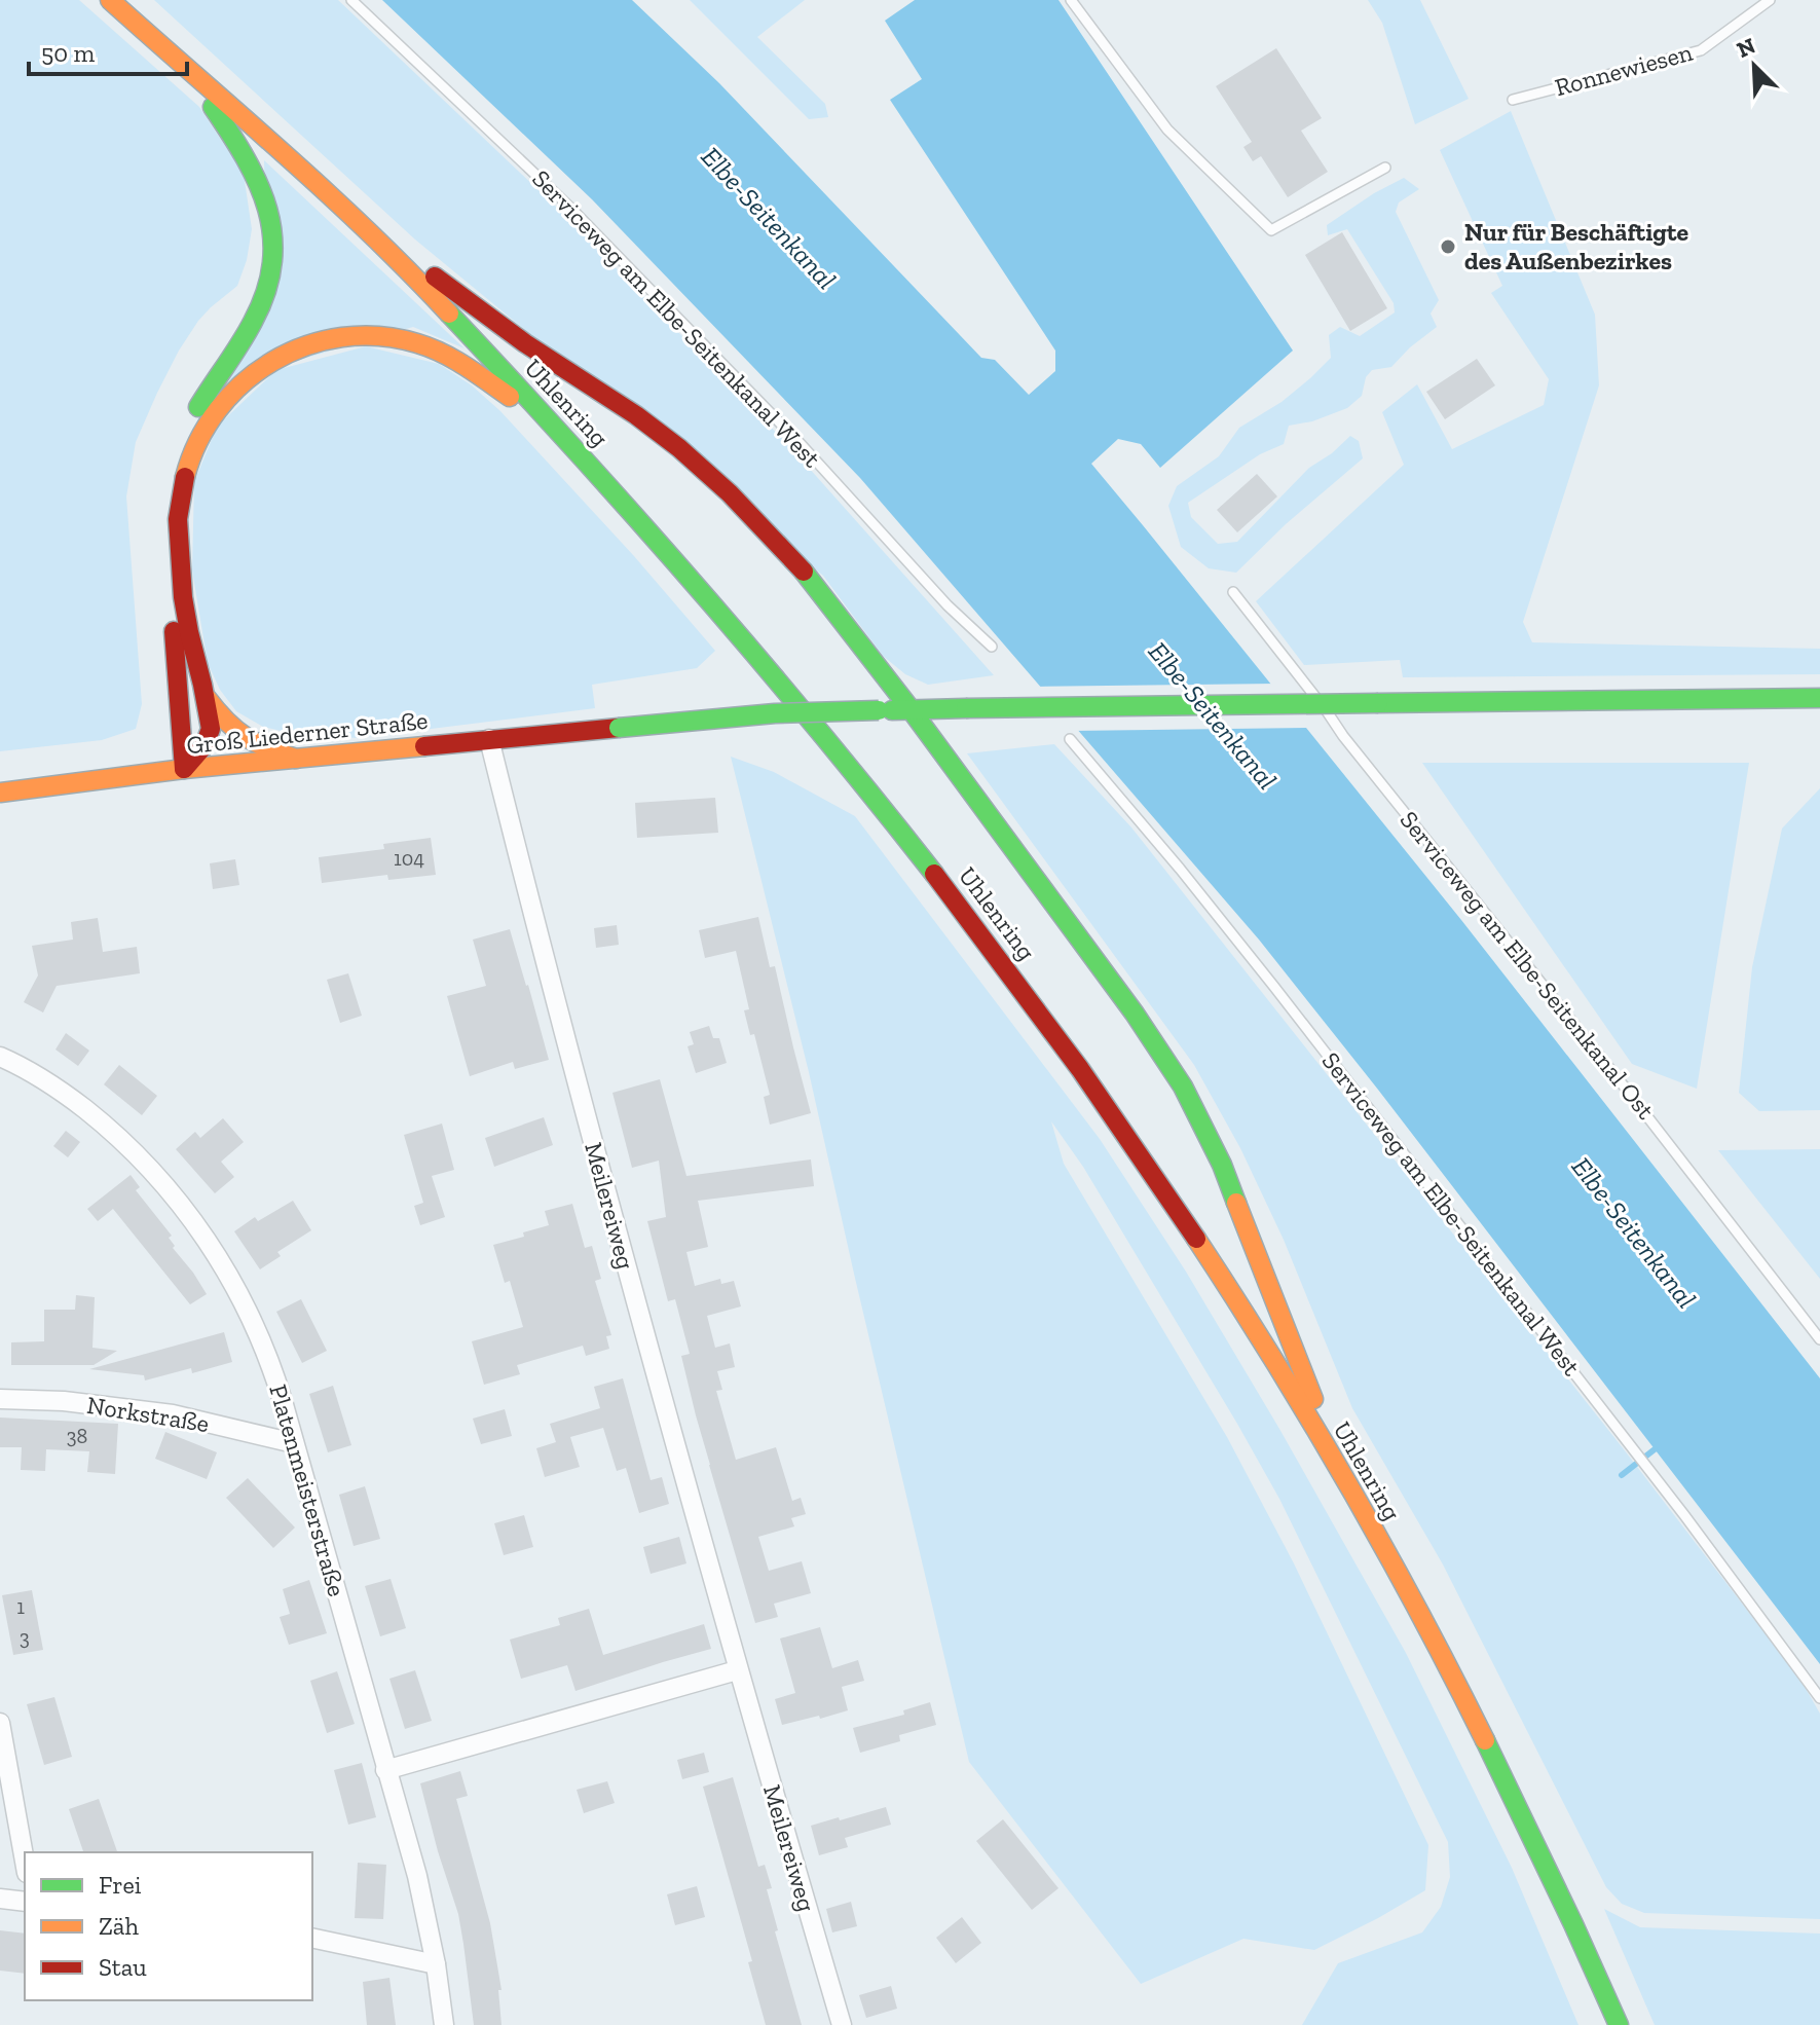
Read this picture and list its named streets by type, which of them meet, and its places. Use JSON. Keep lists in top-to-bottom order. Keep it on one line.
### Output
{"streets":{"main road":["Uhlenring","Groß Liederner Straße"],"street":["Meilereiweg","Norkstraße","Platenmeisterstraße"],"lane":["Ronnewiesen","Serviceweg am Elbe-Seitenkanal West","Serviceweg am Elbe-Seitenkanal Ost"]},"crossings":[["Groß Liederner Straße","Meilereiweg"],["Norkstraße","Platenmeisterstraße"]],"water":["Elbe-Seitenkanal"],"places":["Nur für Beschäftigte des Außenbezirkes"],"house_numbers":["104","38","1","3"],"legend":["Frei","Zäh","Stau"],"scale_bar":"50 m","north":"top left"}
